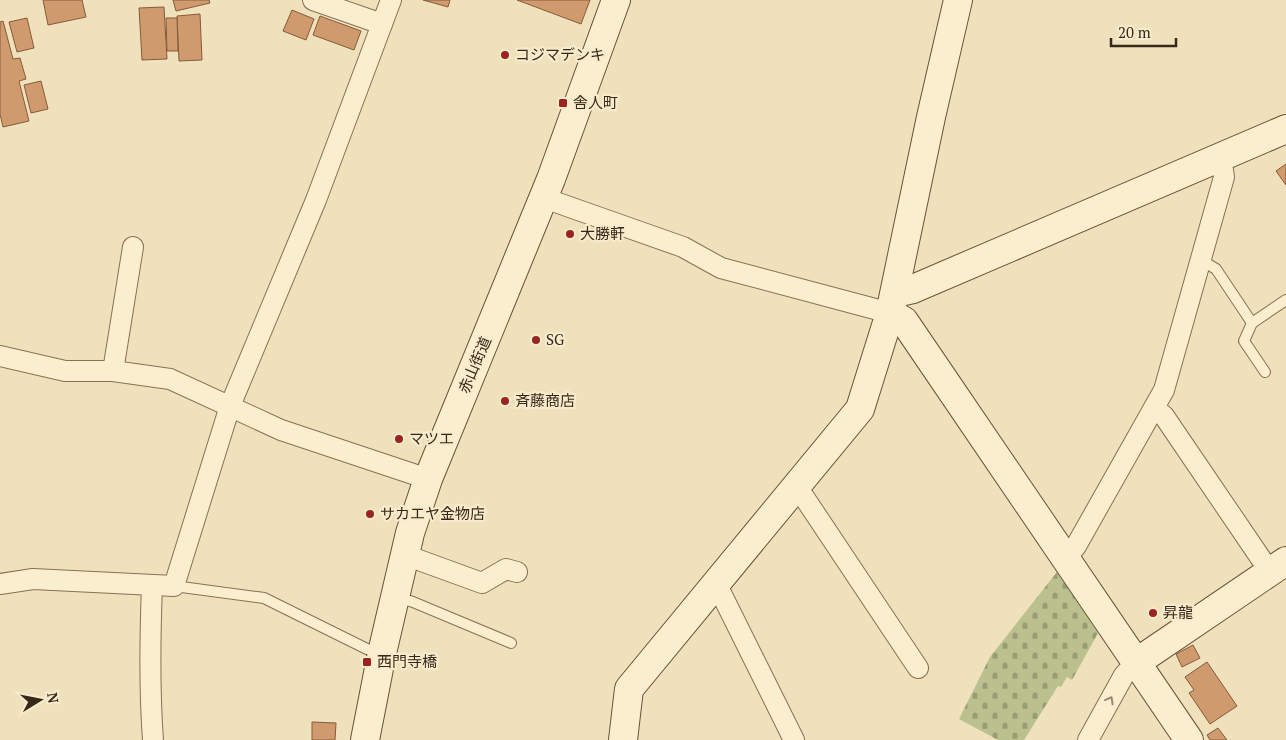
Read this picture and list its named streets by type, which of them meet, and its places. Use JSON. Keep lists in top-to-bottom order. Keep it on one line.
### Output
{"streets":{"street":["赤山街道"]},"places":{"other":["コジマデンキ","大勝軒","SG","斉藤商店","マツエ","サカエヤ金物店","昇龍"],"transit":["舎人町","西門寺橋"]},"scale_bar":"20 m","north":"right"}
